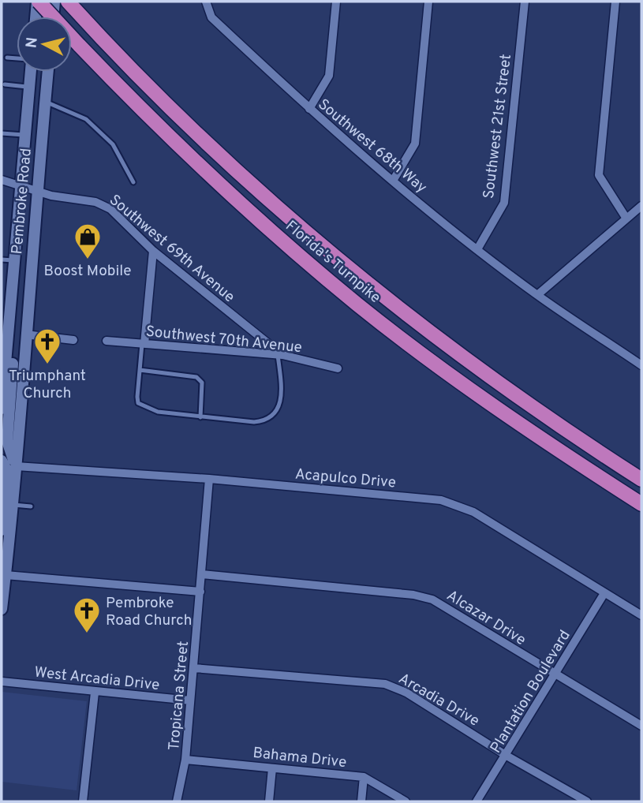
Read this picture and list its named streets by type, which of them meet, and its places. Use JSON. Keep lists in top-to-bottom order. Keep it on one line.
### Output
{"streets":{"highway":["Florida's Turnpike"],"main road":["Pembroke Road"],"street":["Southwest 21st Street","Southwest 68th Way","Southwest 69th Avenue","Southwest 70th Avenue","Acapulco Drive","Alcazar Drive","West Arcadia Drive","Plantation Boulevard","Tropicana Street","Arcadia Drive","Bahama Drive"]},"crossings":[["Southwest 21st Street","Southwest 68th Way"],["Pembroke Road","Southwest 69th Avenue"],["Pembroke Road","Acapulco Drive"],["Southwest 69th Avenue","Southwest 70th Avenue"],["Acapulco Drive","Plantation Boulevard"],["Acapulco Drive","Tropicana Street"],["Alcazar Drive","Plantation Boulevard"],["Alcazar Drive","Tropicana Street"],["West Arcadia Drive","Tropicana Street"],["Plantation Boulevard","Arcadia Drive"],["Tropicana Street","Arcadia Drive"],["Tropicana Street","Bahama Drive"]],"places":{"shop":["Boost Mobile"],"church":["Triumphant Church","Pembroke Road Church"]},"north":"left"}
